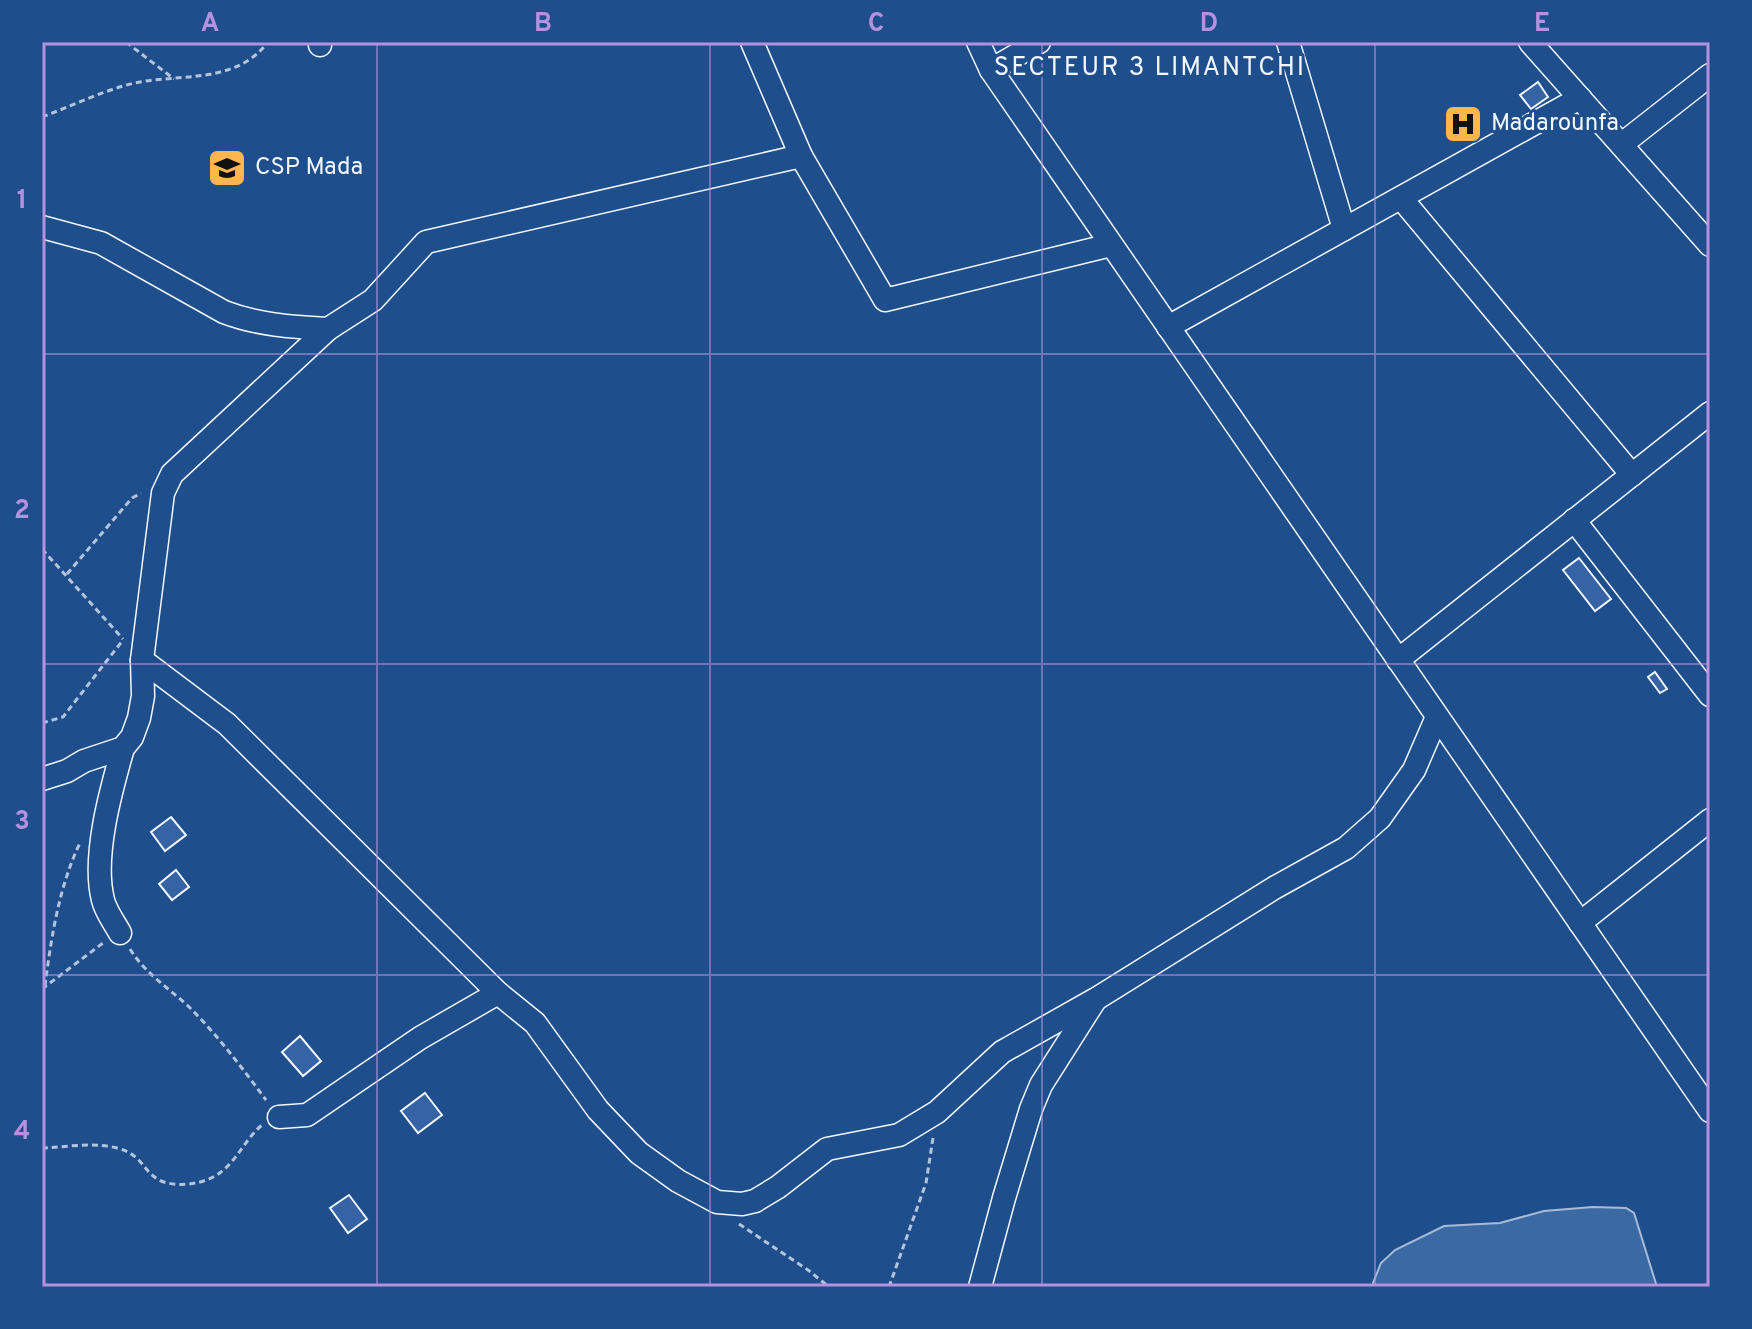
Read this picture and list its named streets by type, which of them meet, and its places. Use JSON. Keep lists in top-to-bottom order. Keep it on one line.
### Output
{"districts":["SECTEUR 3 LIMANTCHI"],"places":{"hospital":["Madarounfa"],"school or university":["CSP Mada"]},"grid":{"columns":["A","B","C","D","E"],"rows":["1","2","3","4"]}}
